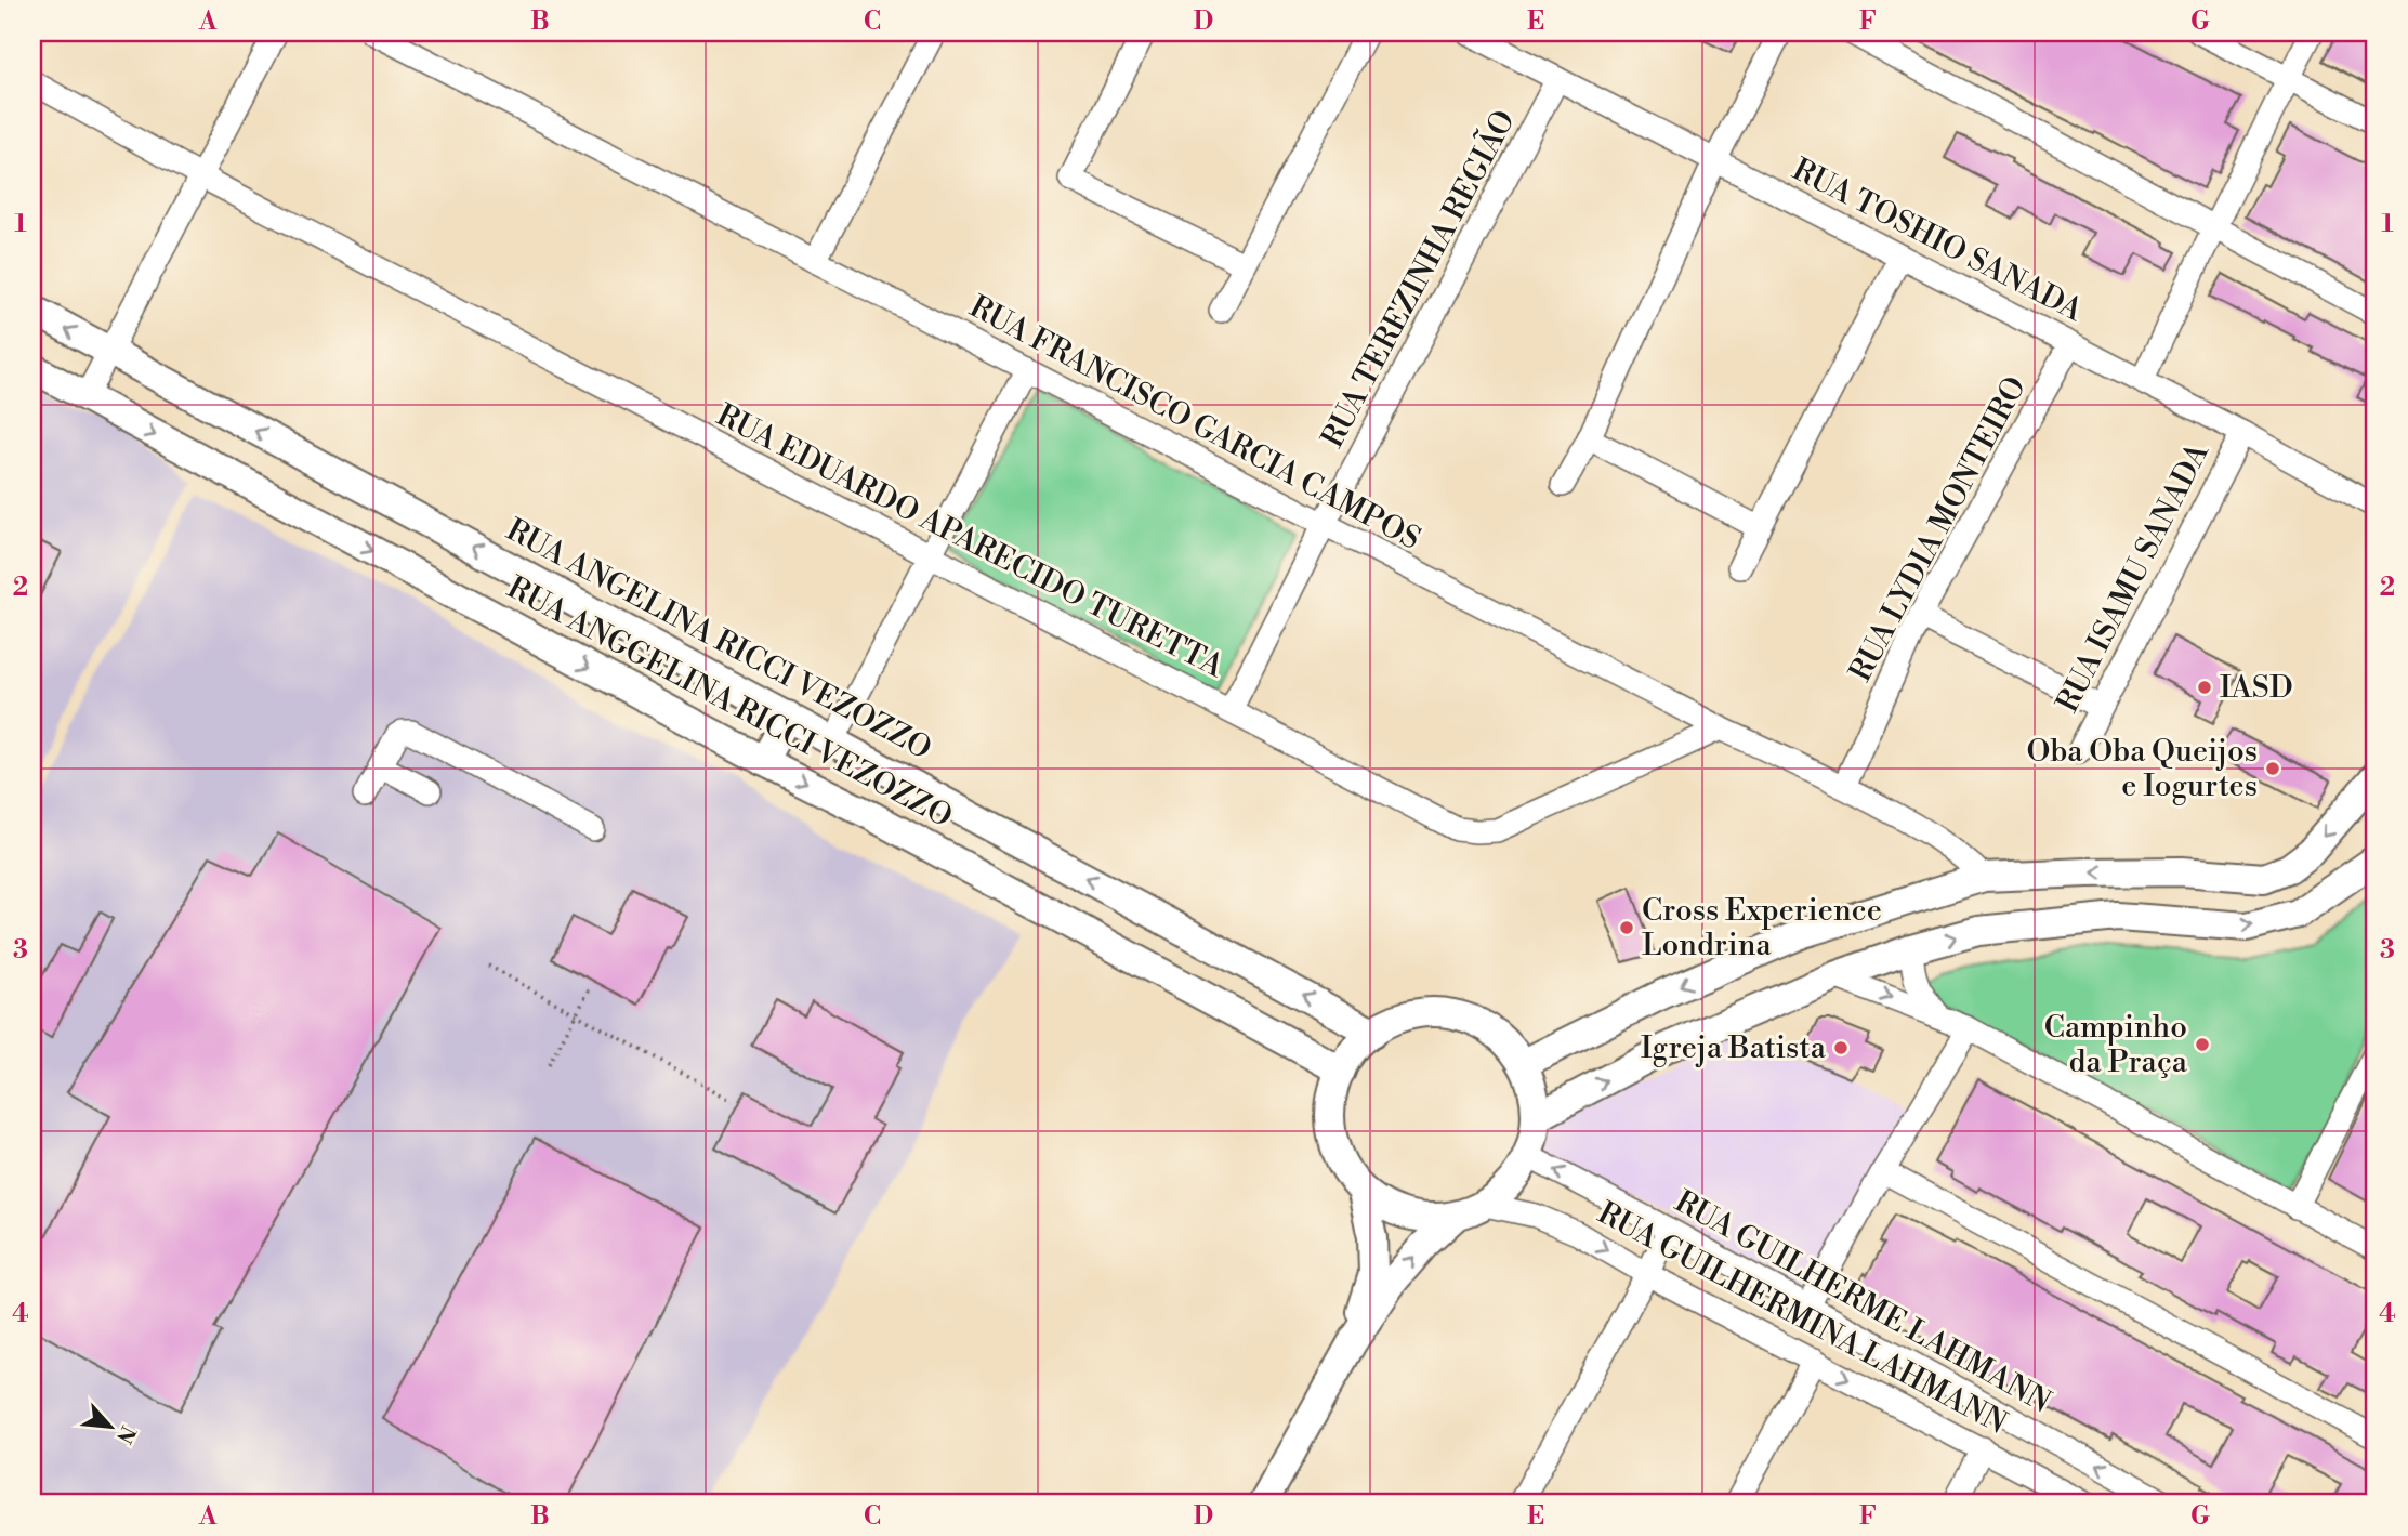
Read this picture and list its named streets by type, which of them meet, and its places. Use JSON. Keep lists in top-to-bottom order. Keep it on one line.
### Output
{"streets":{"main road":["RUA ANGELINA RICCI VEZOZZO","RUA ANGGELINA RICCI VEZOZZO"],"street":["RUA TOSHIO SANADA","RUA TEREZINHA REGIÃO","RUA FRANCISCO GARCIA CAMPOS","RUA LYDIA MONTEIRO","RUA EDUARDO APARECIDO TURETTA","RUA ISAMU SANADA","RUA GUILHERME LAHMANN","RUA GUILHERMINA LAHMANN"]},"crossings":[["RUA TOSHIO SANADA","RUA TEREZINHA REGIÃO"],["RUA TOSHIO SANADA","RUA LYDIA MONTEIRO"],["RUA TOSHIO SANADA","RUA ISAMU SANADA"],["RUA TEREZINHA REGIÃO","RUA FRANCISCO GARCIA CAMPOS"],["RUA TEREZINHA REGIÃO","RUA EDUARDO APARECIDO TURETTA"],["RUA FRANCISCO GARCIA CAMPOS","RUA LYDIA MONTEIRO"],["RUA FRANCISCO GARCIA CAMPOS","RUA EDUARDO APARECIDO TURETTA"],["RUA ANGELINA RICCI VEZOZZO","RUA ANGGELINA RICCI VEZOZZO"],["RUA ANGELINA RICCI VEZOZZO","RUA GUILHERME LAHMANN"],["RUA ANGELINA RICCI VEZOZZO","RUA GUILHERMINA LAHMANN"],["RUA ANGGELINA RICCI VEZOZZO","RUA GUILHERME LAHMANN"],["RUA ANGGELINA RICCI VEZOZZO","RUA GUILHERMINA LAHMANN"],["RUA GUILHERME LAHMANN","RUA GUILHERMINA LAHMANN"]],"one_way":["RUA ANGELINA RICCI VEZOZZO","RUA ANGGELINA RICCI VEZOZZO"],"places":["IASD","Oba Oba Queijos e Iogurtes","Cross Experience Londrina","Campinho da Praça","Igreja Batista"],"north":"bottom right","grid":{"columns":["A","B","C","D","E","F","G"],"rows":["1","2","3","4"]}}
